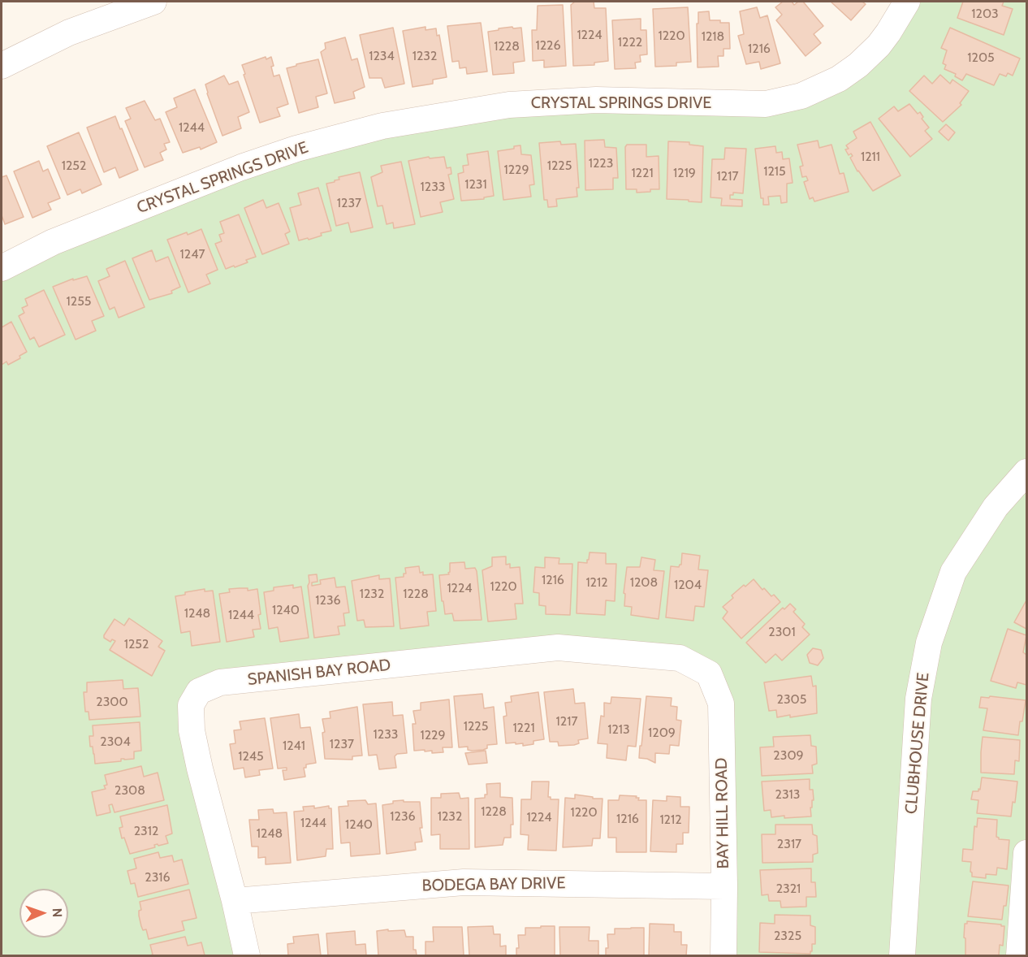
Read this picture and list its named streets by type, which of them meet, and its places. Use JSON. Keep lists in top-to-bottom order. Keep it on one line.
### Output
{"streets":{"street":["CRYSTAL SPRINGS DRIVE","SPANISH BAY ROAD","CLUBHOUSE DRIVE","BAY HILL ROAD","BODEGA BAY DRIVE"]},"crossings":[["SPANISH BAY ROAD","BAY HILL ROAD"],["SPANISH BAY ROAD","BODEGA BAY DRIVE"],["BAY HILL ROAD","BODEGA BAY DRIVE"]],"house_numbers":["1203","1224","1220","1218","1222","1226","1228","1216","1234","1232","1205","1244","1211","1223","1252","1225","1229","1215","1221","1219","1217","1231","1233","1237","1247","1255","1216","1212","1208","1204","1220","1224","1232","1228","1236","1240","1248","1244","2301","1252","2305","2300","1217","1225","1221","1213","1209","1233","1229","2304","1237","1241","2309","1245","2308","2313","1228","1220","1236","1232","1224","1216","1212","1244","1240","2312","1248","2317","2316","2321","2325"],"north":"right"}
